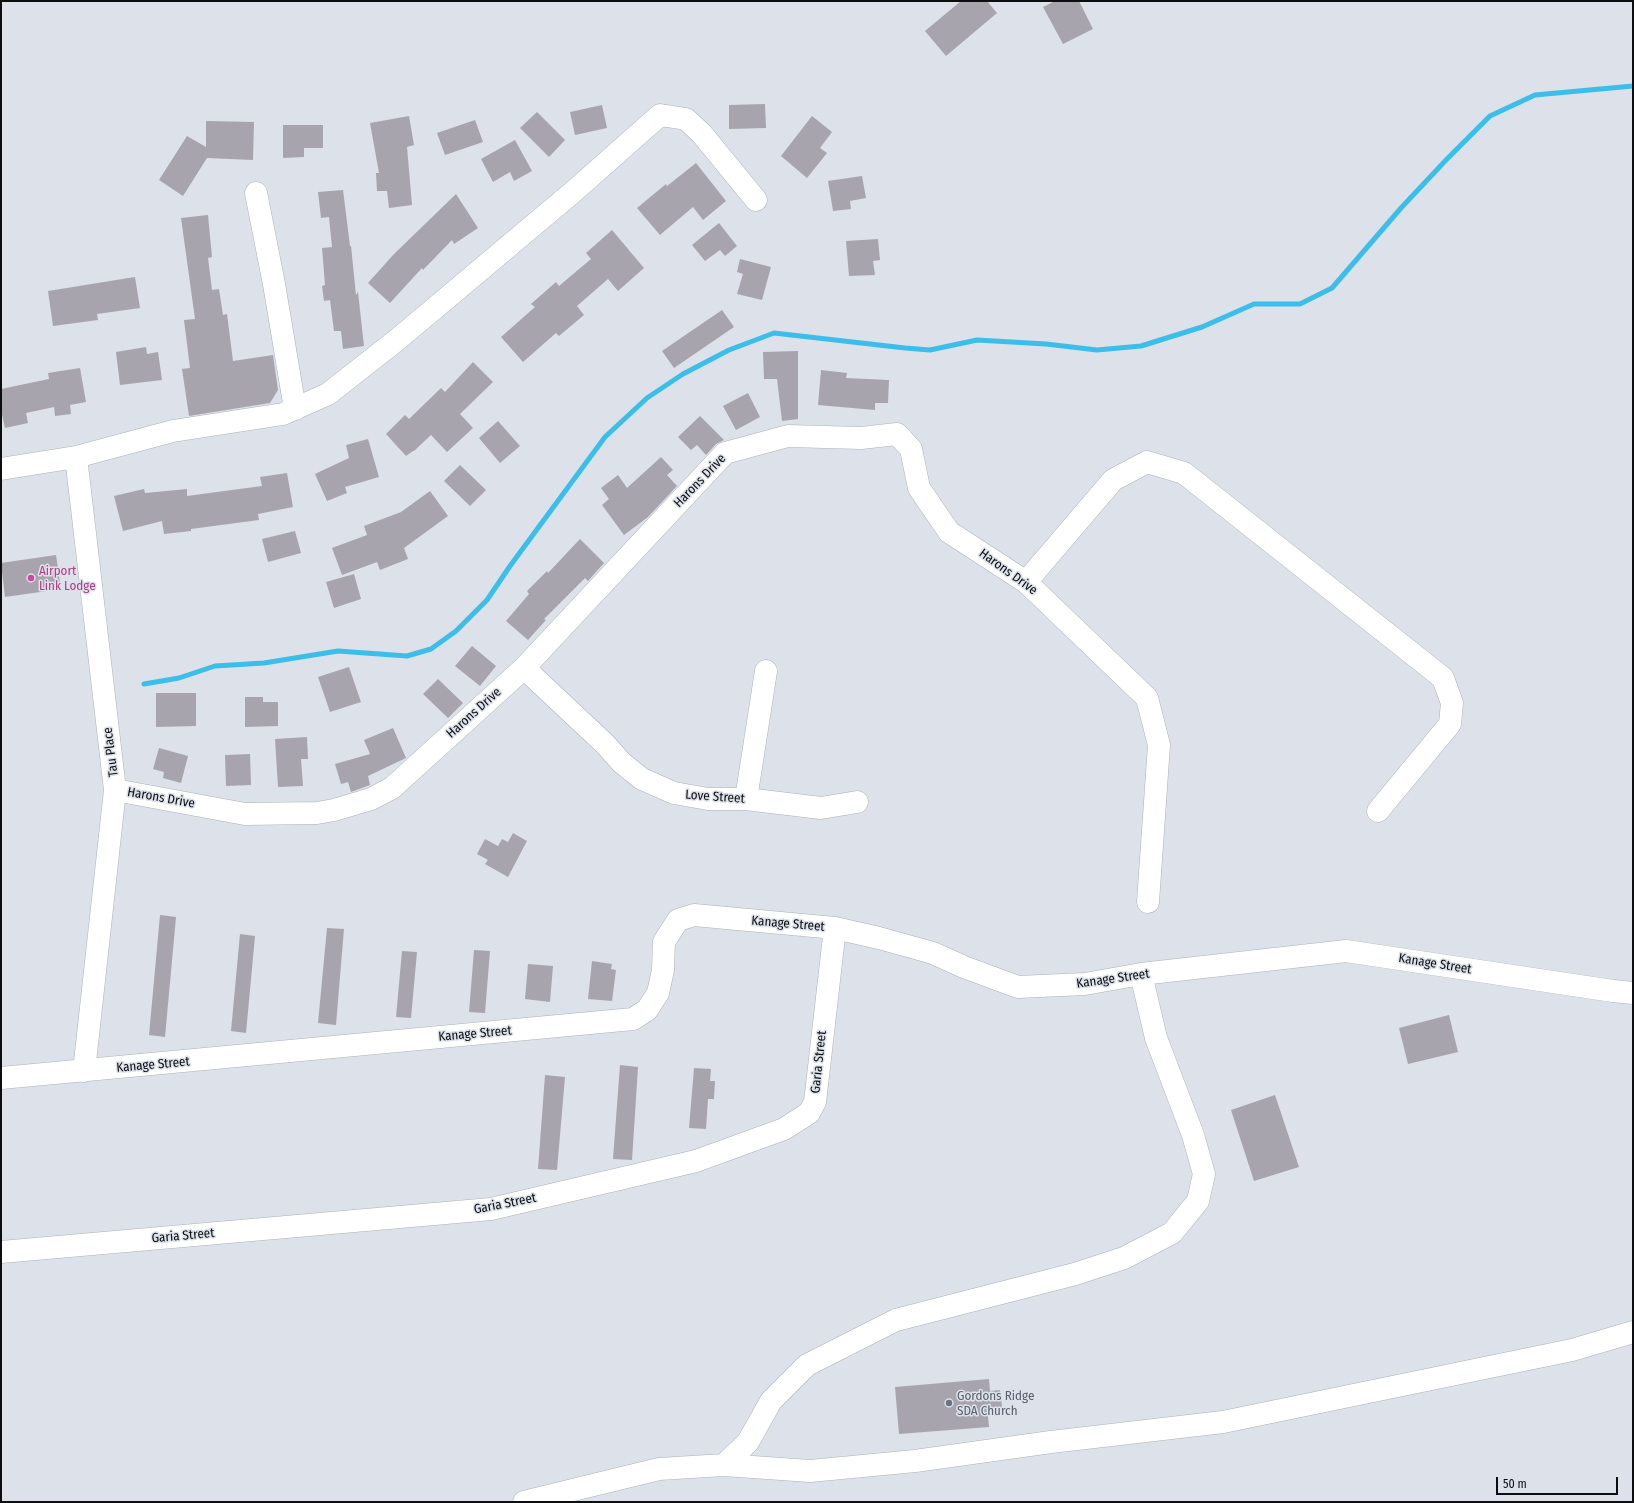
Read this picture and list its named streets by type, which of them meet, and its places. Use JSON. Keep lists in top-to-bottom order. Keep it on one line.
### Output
{"streets":{"street":["Harons Drive","Tau Place","Love Street","Kanage Street","Garia Street"]},"crossings":[["Harons Drive","Tau Place"],["Harons Drive","Love Street"],["Tau Place","Kanage Street"],["Kanage Street","Garia Street"]],"places":["Airport Link Lodge","Gordons Ridge SDA Church"],"scale_bar":"50 m"}
